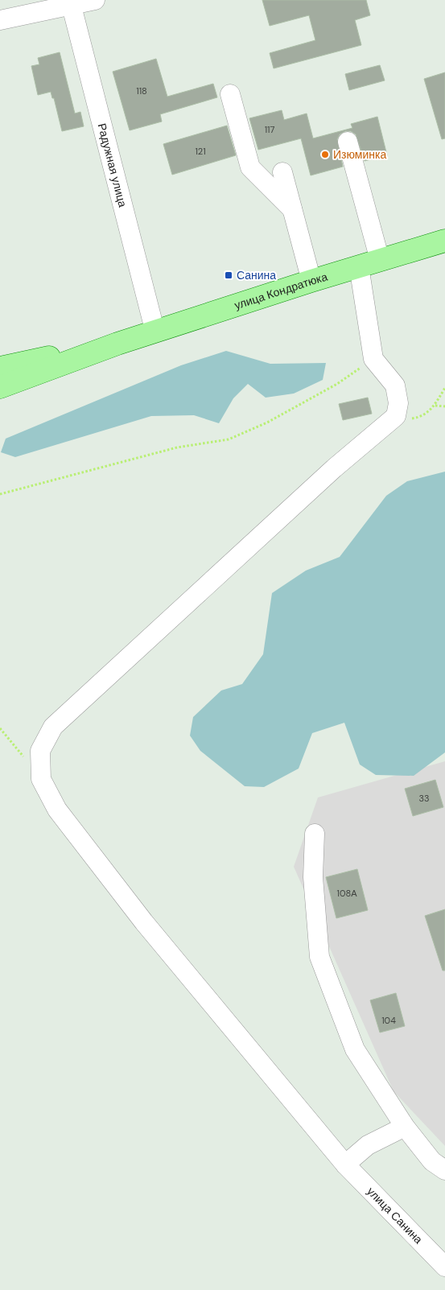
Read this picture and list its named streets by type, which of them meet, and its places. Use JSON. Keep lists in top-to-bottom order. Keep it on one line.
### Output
{"streets":{"main road":["улица Кондратюка"],"street":["Радужная улица","улица Санина"]},"crossings":[["Радужная улица","улица Кондратюка"]],"places":{"other":["Изюминка"],"transit":["Санина"]},"house_numbers":["118","117","121","33","108А","104"]}
